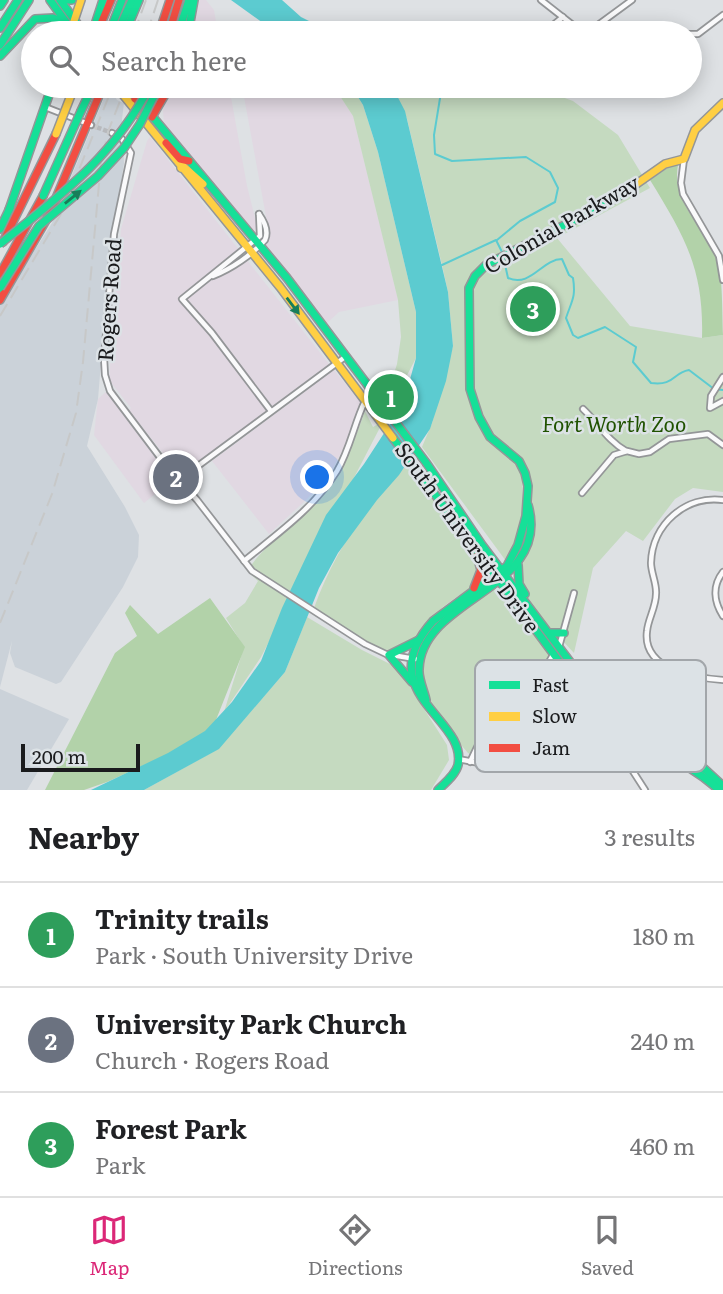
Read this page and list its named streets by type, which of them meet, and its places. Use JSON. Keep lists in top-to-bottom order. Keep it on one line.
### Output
{"streets":{"main road":["Colonial Parkway","South University Drive"],"street":["Rogers Road"]},"crossings":[["Colonial Parkway","Rogers Road"],["Colonial Parkway","South University Drive"]],"parks":["Fort Worth Zoo"],"legend":["Fast","Slow","Jam"],"scale_bar":"200 m","page":{"search":"Search here","pins":["3","1","2"],"scale":"200 m","heading":["Nearby","3 results"],"list":[{"mark":"1","name":"Trinity trails","note":"Park · South University Drive","value":"180 m"},{"mark":"2","name":"University Park Church","note":"Church · Rogers Road","value":"240 m"},{"mark":"3","name":"Forest Park","note":"Park","value":"460 m"}],"nav":["Map","Directions","Saved"]}}
